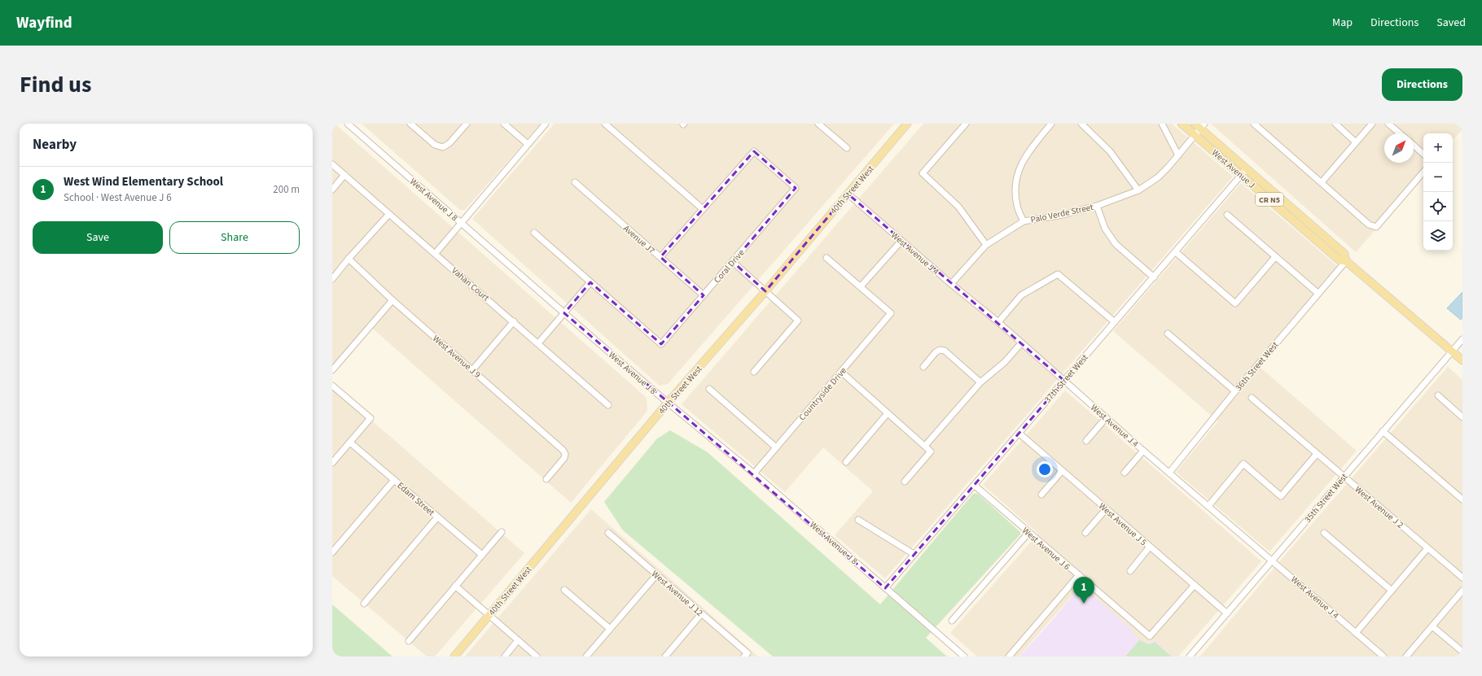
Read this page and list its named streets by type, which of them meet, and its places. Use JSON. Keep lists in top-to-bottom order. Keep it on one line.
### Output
{"streets":{"main road":["West Avenue J","40th Street West","CR N5"],"street":["West Avenue J 8","Palo Verde Street","Avenue J7","West Avenue J 4","Coral Drive","Vahan Court","West Avenue J 9","36th Street West","37th Street West","Countryside Drive","35th Street West","Edam Street","West Avenue J 2","West Avenue J 5","West Avenue J 6","West Avenue J 12"]},"crossings":[["West Avenue J","Palo Verde Street"],["West Avenue J","36th Street West"],["West Avenue J","37th Street West"],["West Avenue J","35th Street West"],["40th Street West","West Avenue J 8"],["40th Street West","West Avenue J 4"],["West Avenue J 8","37th Street West"],["West Avenue J 8","Countryside Drive"],["Palo Verde Street","West Avenue J 4"],["Avenue J7","Coral Drive"],["West Avenue J 4","36th Street West"],["West Avenue J 4","37th Street West"],["West Avenue J 4","35th Street West"],["37th Street West","West Avenue J 5"],["37th Street West","West Avenue J 6"],["35th Street West","West Avenue J 2"],["35th Street West","West Avenue J 5"],["West Avenue J 5","West Avenue J 6"]],"north":"top right","page":{"header":"Wayfind","nav":["Map","Directions","Saved"],"title":"Find us","buttons":["Directions",["Save","Share"]],"heading":"Nearby","map_buttons":["+","−"],"list":[{"mark":"1","name":"West Wind Elementary School","note":"School · West Avenue J 6","value":"200 m"}],"pins":"1"}}
